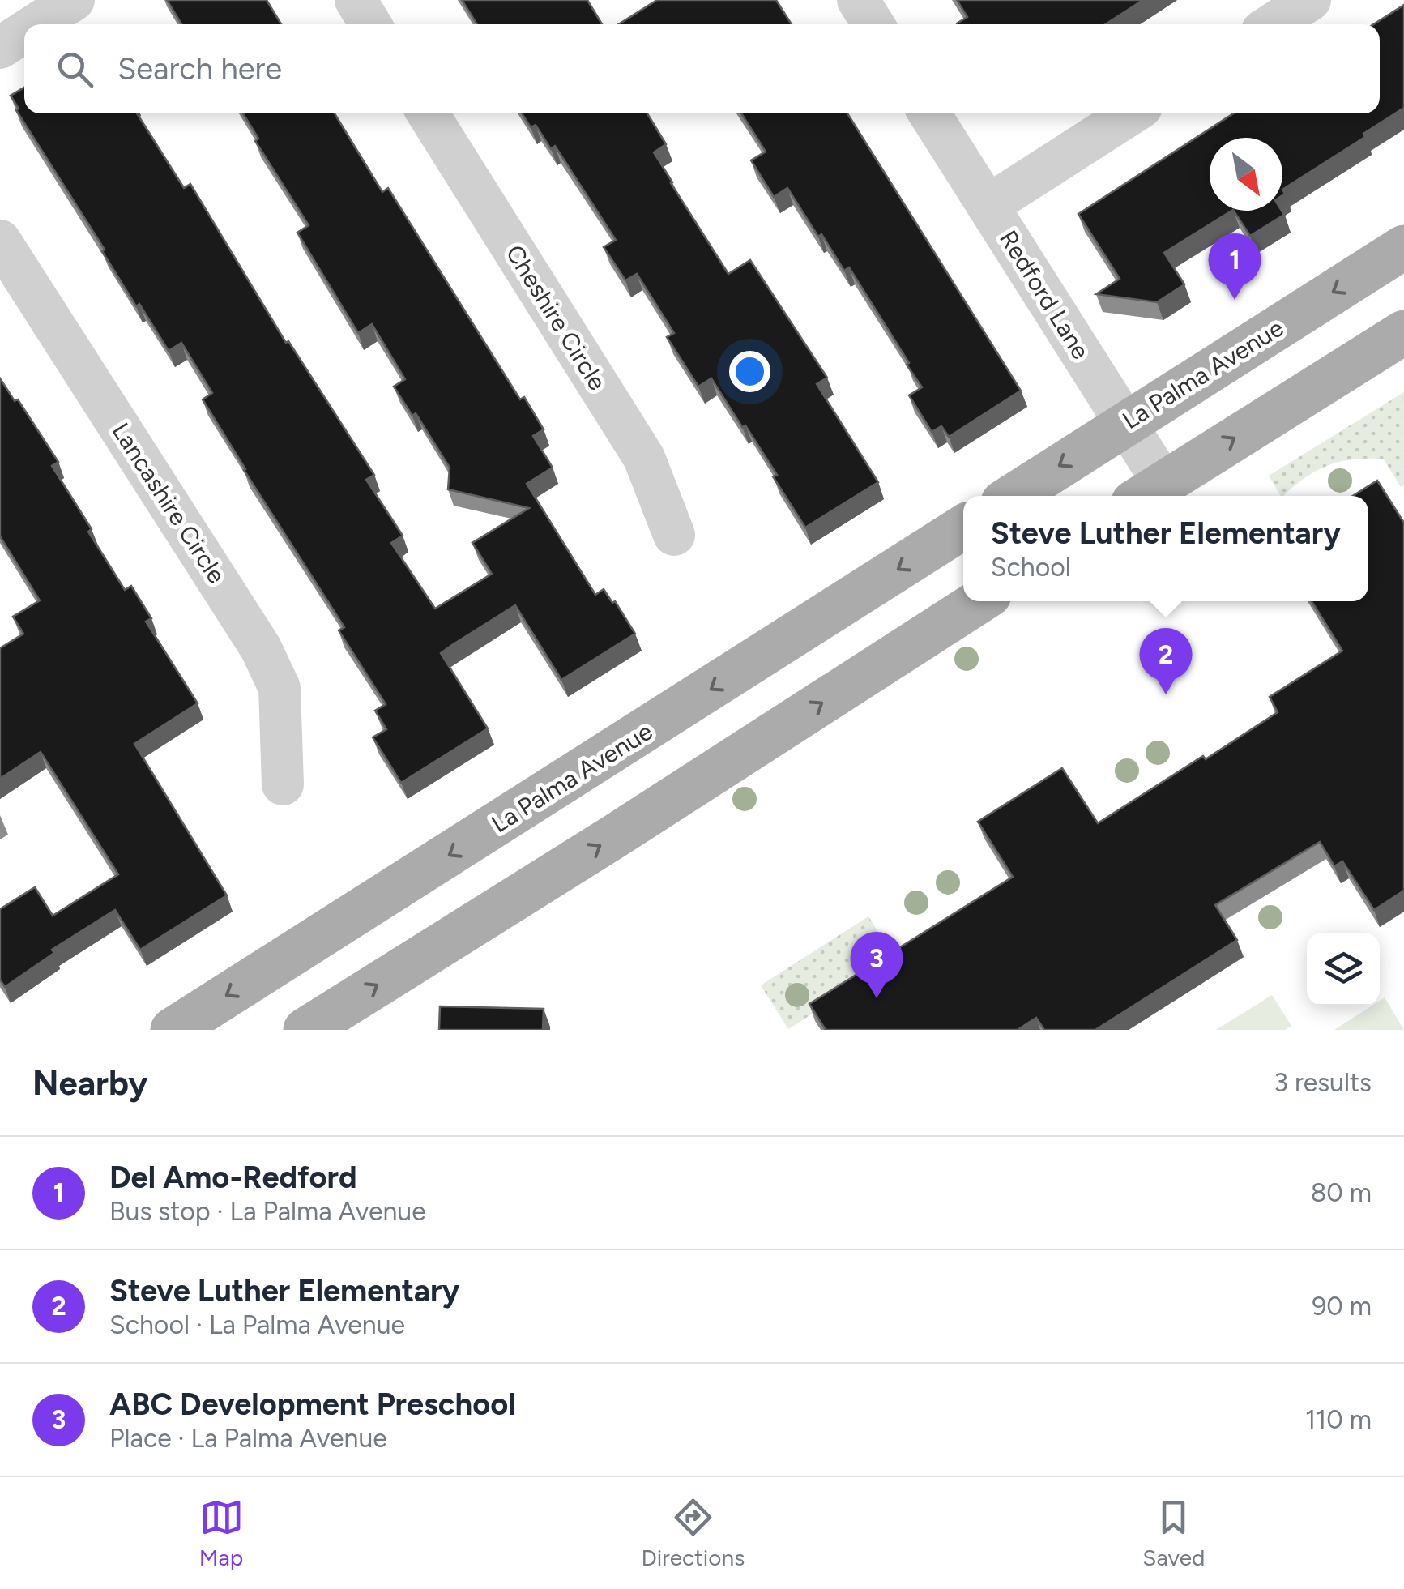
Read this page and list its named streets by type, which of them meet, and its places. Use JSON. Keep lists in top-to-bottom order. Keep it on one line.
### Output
{"streets":{"main road":["La Palma Avenue"],"street":["Redford Lane","Cheshire Circle","Lancashire Circle"]},"crossings":[["Redford Lane","La Palma Avenue"]],"north":"bottom right","page":{"search":"Search here","pins":["1","2","3"],"popup":["Steve Luther Elementary","School"],"heading":["Nearby","3 results"],"list":[{"mark":"1","name":"Del Amo-Redford","note":"Bus stop · La Palma Avenue","value":"80 m"},{"mark":"2","name":"Steve Luther Elementary","note":"School · La Palma Avenue","value":"90 m"},{"mark":"3","name":"ABC Development Preschool","note":"Place · La Palma Avenue","value":"110 m"}],"nav":["Map","Directions","Saved"]}}
